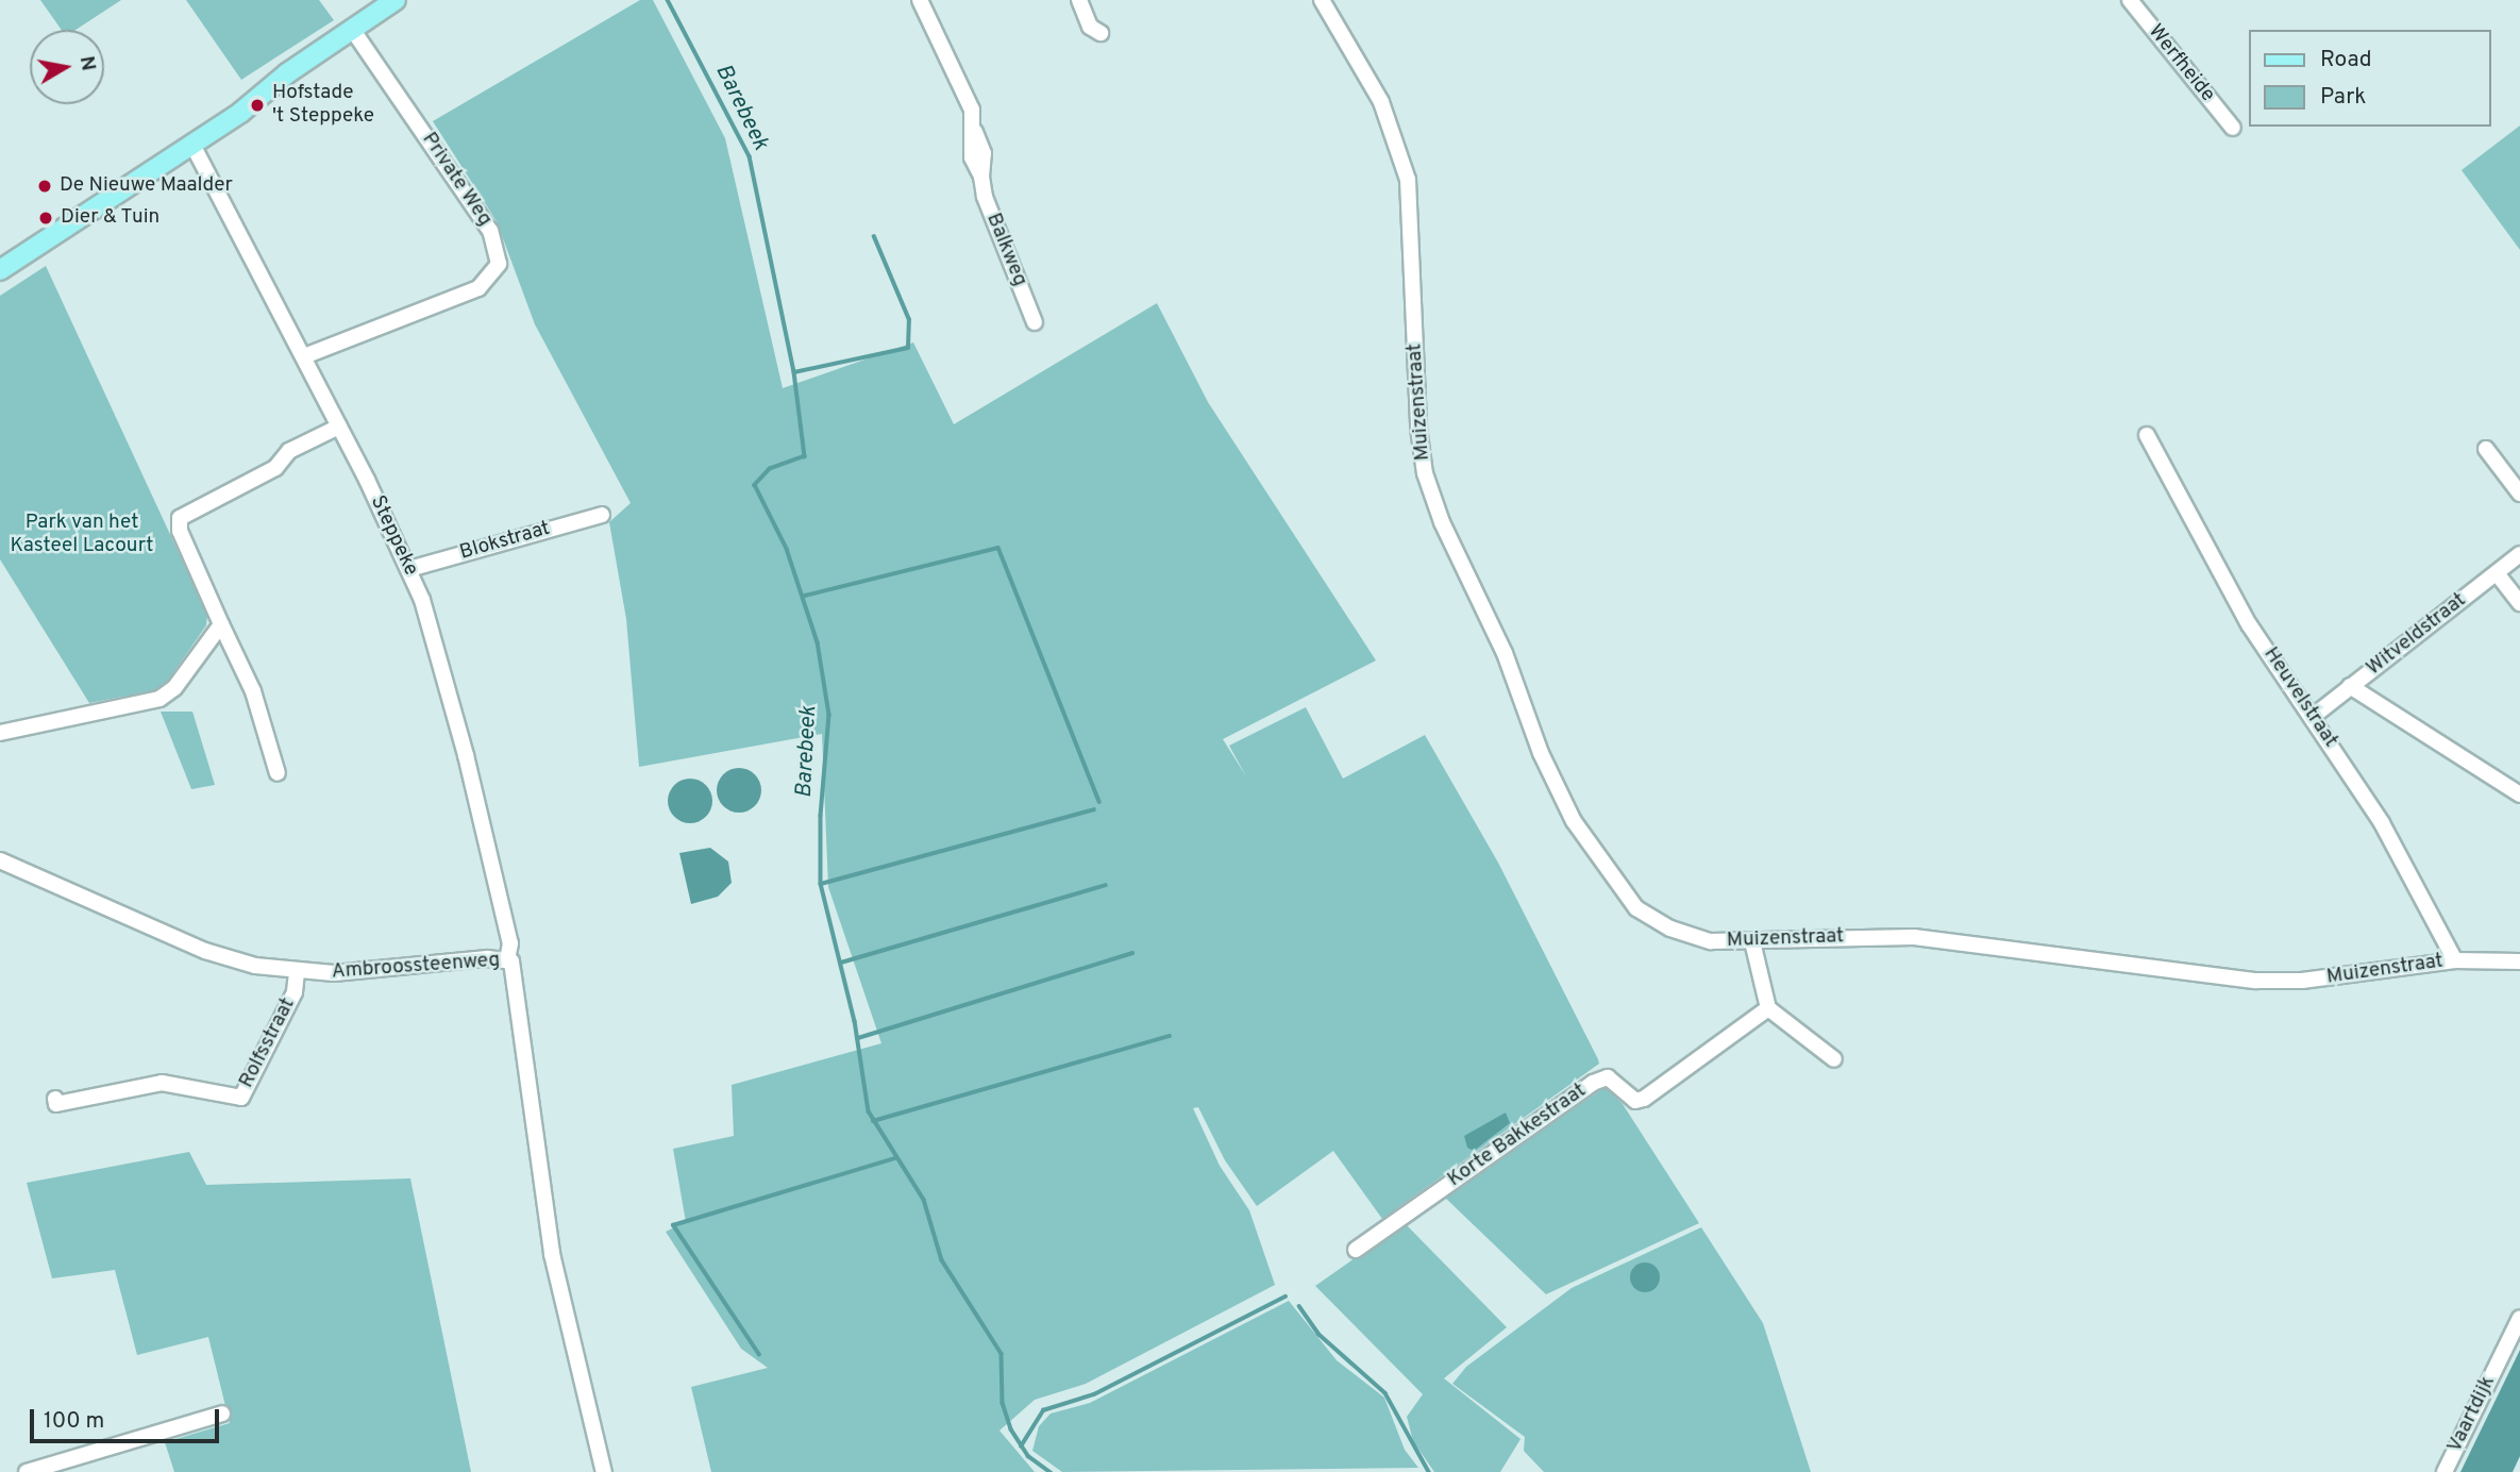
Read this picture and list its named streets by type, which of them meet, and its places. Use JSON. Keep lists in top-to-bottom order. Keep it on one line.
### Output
{"streets":{"street":["Werfheide","Private Weg","Balkweg","Muizenstraat","Steppeke","Blokstraat","Witveldstraat","Heuvelstraat","Ambroossteenweg","Rolfsstraat","Korte Bakkestraat","Vaartdijk"]},"crossings":[["Private Weg","Steppeke"],["Muizenstraat","Heuvelstraat"],["Steppeke","Blokstraat"],["Steppeke","Ambroossteenweg"],["Witveldstraat","Heuvelstraat"],["Ambroossteenweg","Rolfsstraat"]],"water":["Barebeek"],"parks":["Park van het Kasteel Lacourt"],"places":["Hofstade 't Steppeke","De Nieuwe Maalder","Dier & Tuin"],"legend":["Road","Park"],"scale_bar":"100 m","north":"right"}
